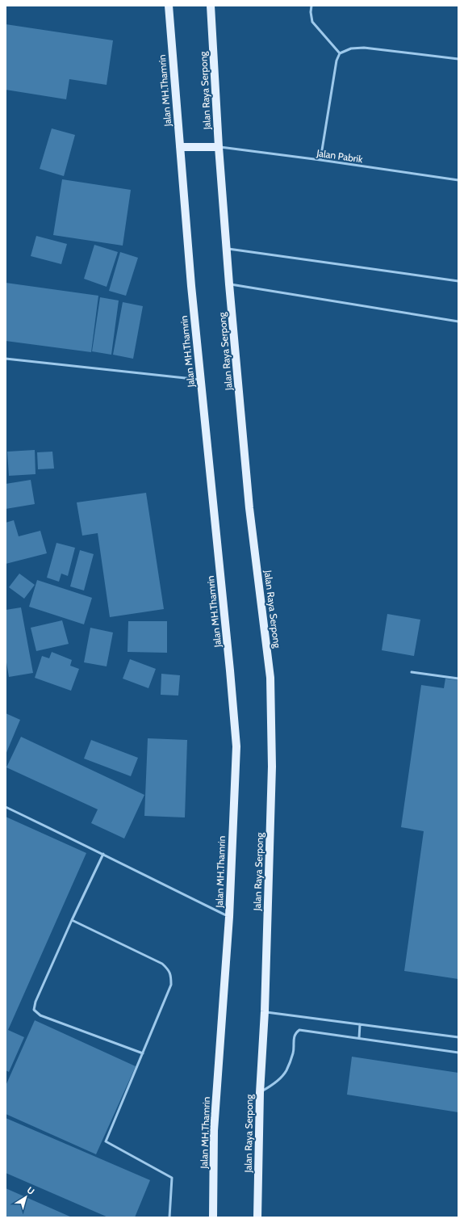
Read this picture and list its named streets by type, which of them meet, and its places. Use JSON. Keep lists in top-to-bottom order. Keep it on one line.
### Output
{"streets":{"main road":["Jalan MH.Thamrin","Jalan Raya Serpong"],"lane":["Jalan Pabrik"]},"crossings":[["Jalan Raya Serpong","Jalan Pabrik"]],"north":"top right"}
